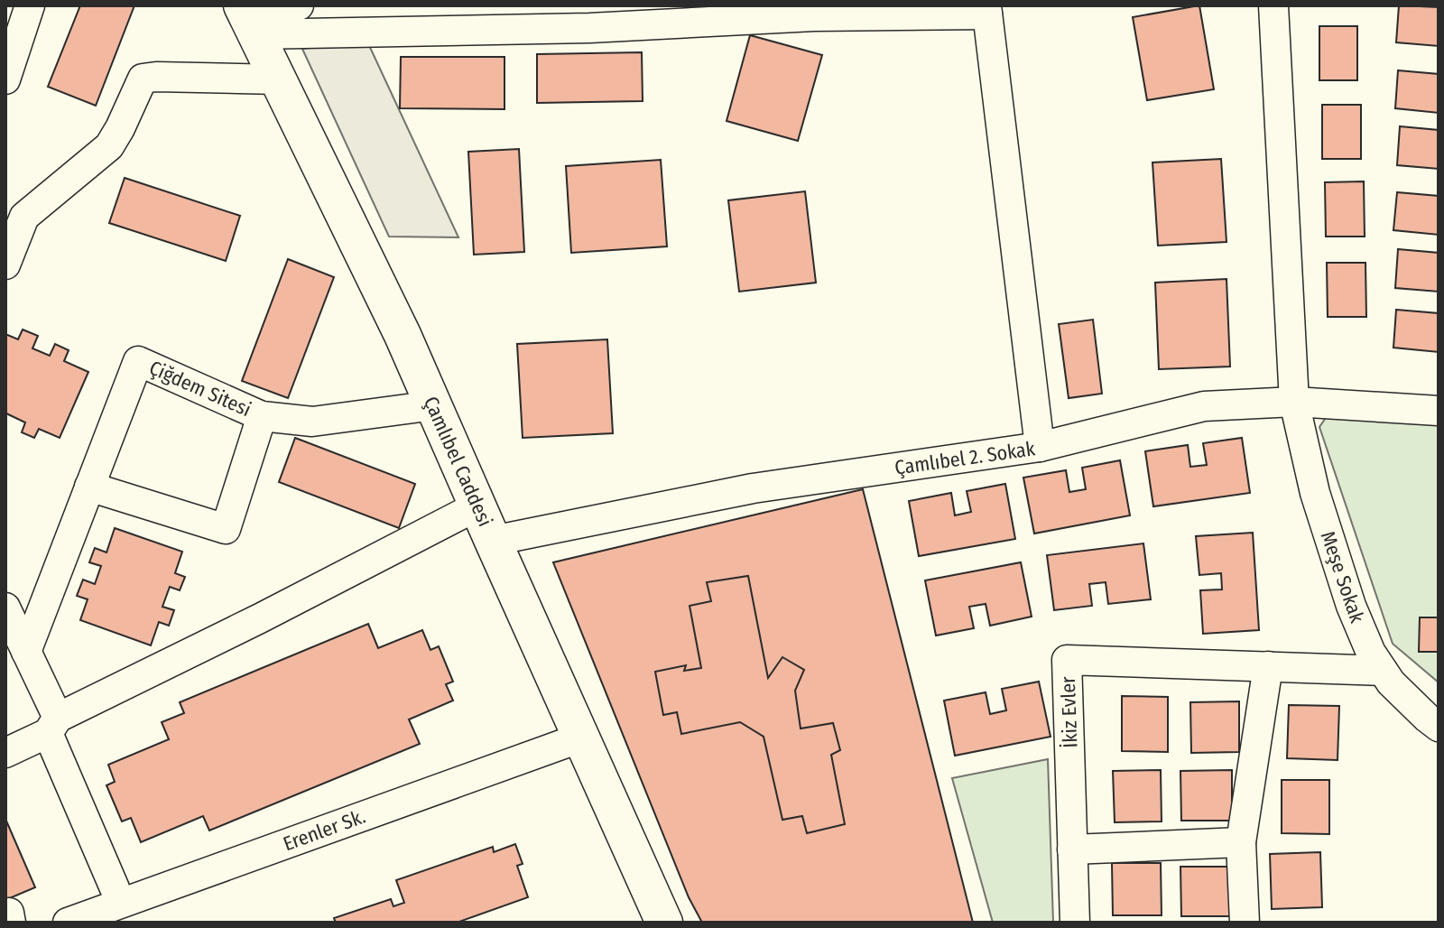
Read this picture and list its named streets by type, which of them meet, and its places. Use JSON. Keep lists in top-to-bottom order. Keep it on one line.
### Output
{"streets":{"main road":["Çamlıbel Caddesi"],"street":["Çiğdem Sitesi","Çamlıbel 2. Sokak","Meşe Sokak","İkiz Evler","Erenler Sk."]},"crossings":[["Çiğdem Sitesi","Çamlıbel Caddesi"],["Çamlıbel 2. Sokak","Çamlıbel Caddesi"],["Çamlıbel 2. Sokak","Meşe Sokak"],["Çamlıbel Caddesi","Erenler Sk."],["Meşe Sokak","İkiz Evler"]]}
